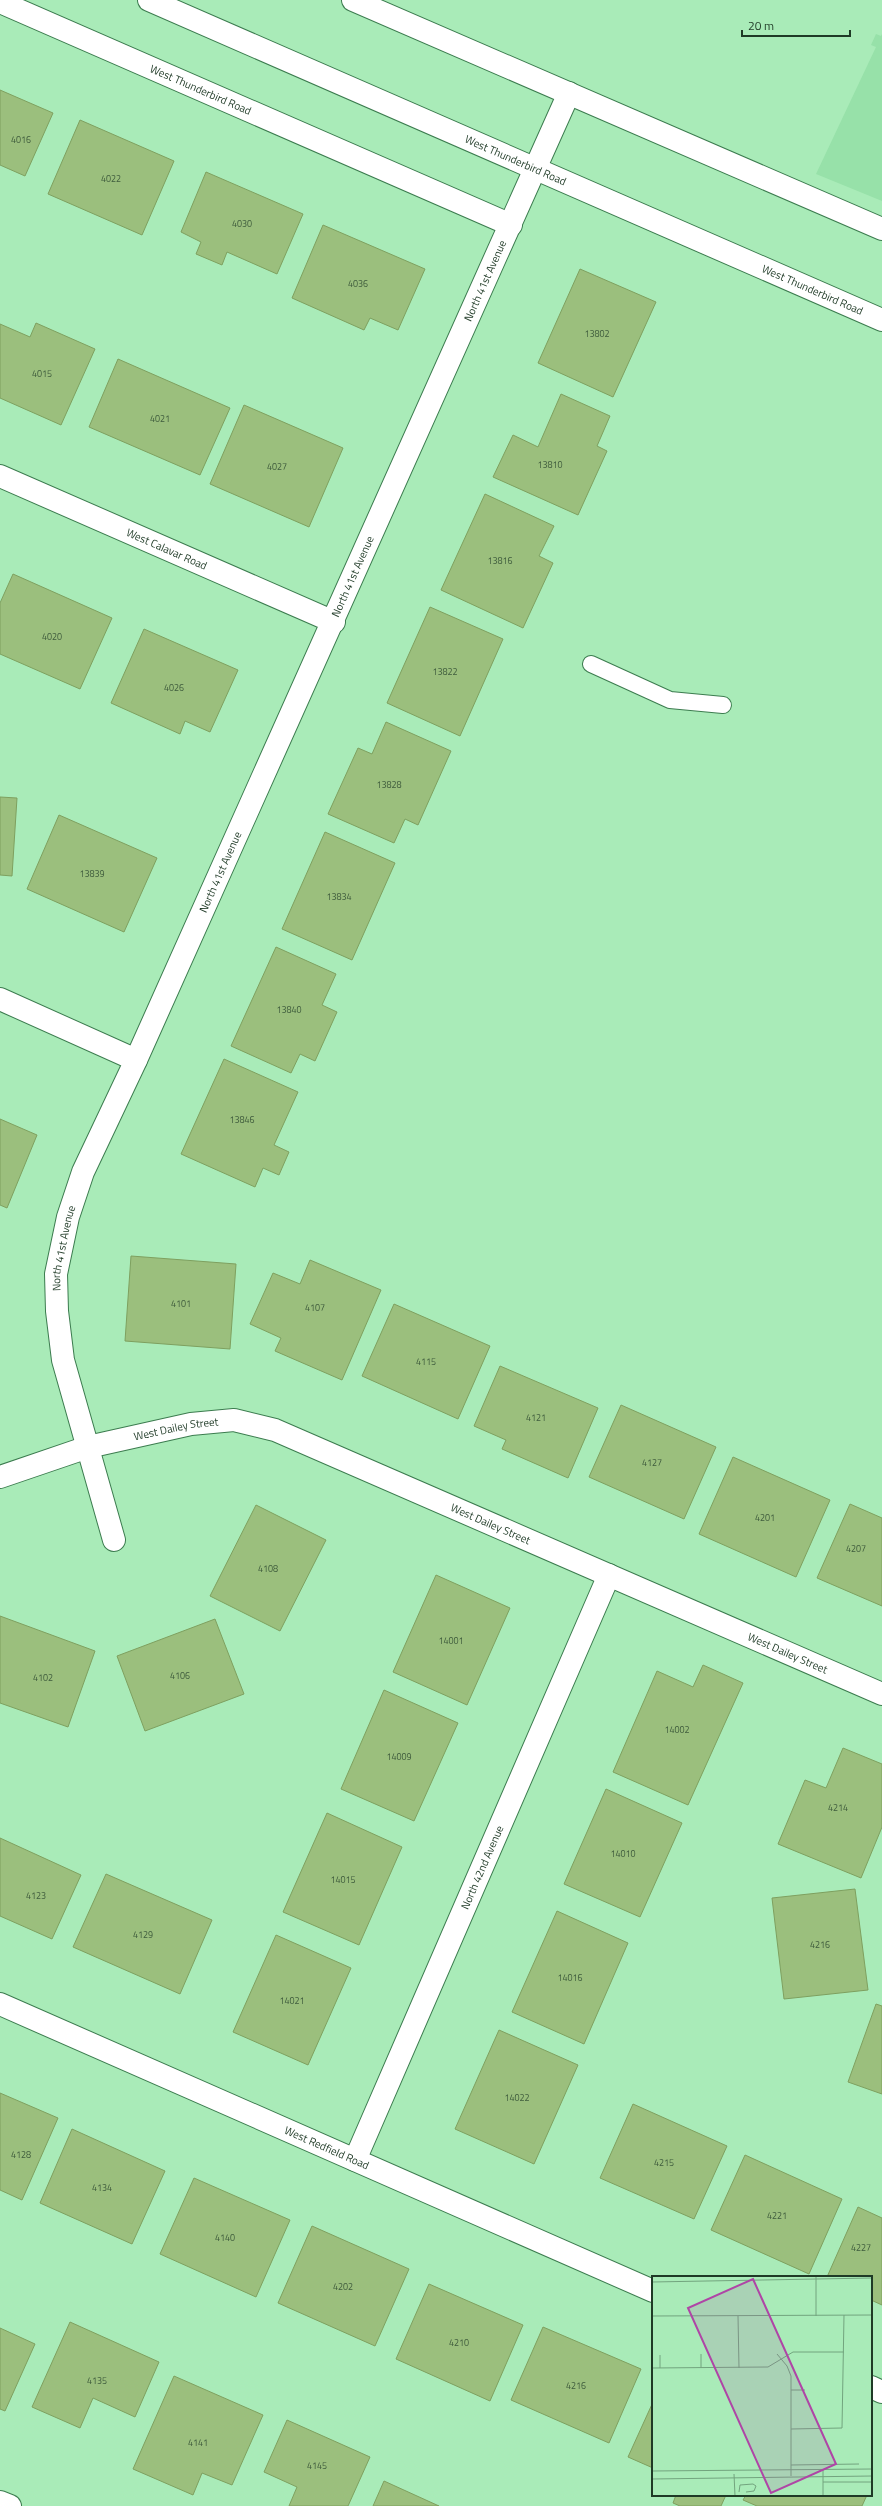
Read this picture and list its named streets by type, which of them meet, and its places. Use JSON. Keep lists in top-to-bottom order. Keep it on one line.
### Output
{"streets":{"street":["West Thunderbird Road","North 41st Avenue","West Calavar Road","West Dailey Street","North 42nd Avenue","West Redfield Road"]},"crossings":[["West Thunderbird Road","North 41st Avenue"],["North 41st Avenue","West Calavar Road"],["North 41st Avenue","West Dailey Street"],["West Dailey Street","North 42nd Avenue"],["North 42nd Avenue","West Redfield Road"]],"house_numbers":["4016","4022","4030","4036","13802","4015","4021","13810","4027","13816","4020","13822","4026","13828","13839","13834","13840","13846","4101","4107","4115","4121","4127","4201","4207","4108","14001","4106","4102","14002","14009","4214","14010","14015","4123","4129","4216","14016","14021","14022","4128","4215","4134","4221","4140","4227","4202","4210","4135","4216","4141","4145"],"scale_bar":"20 m"}
